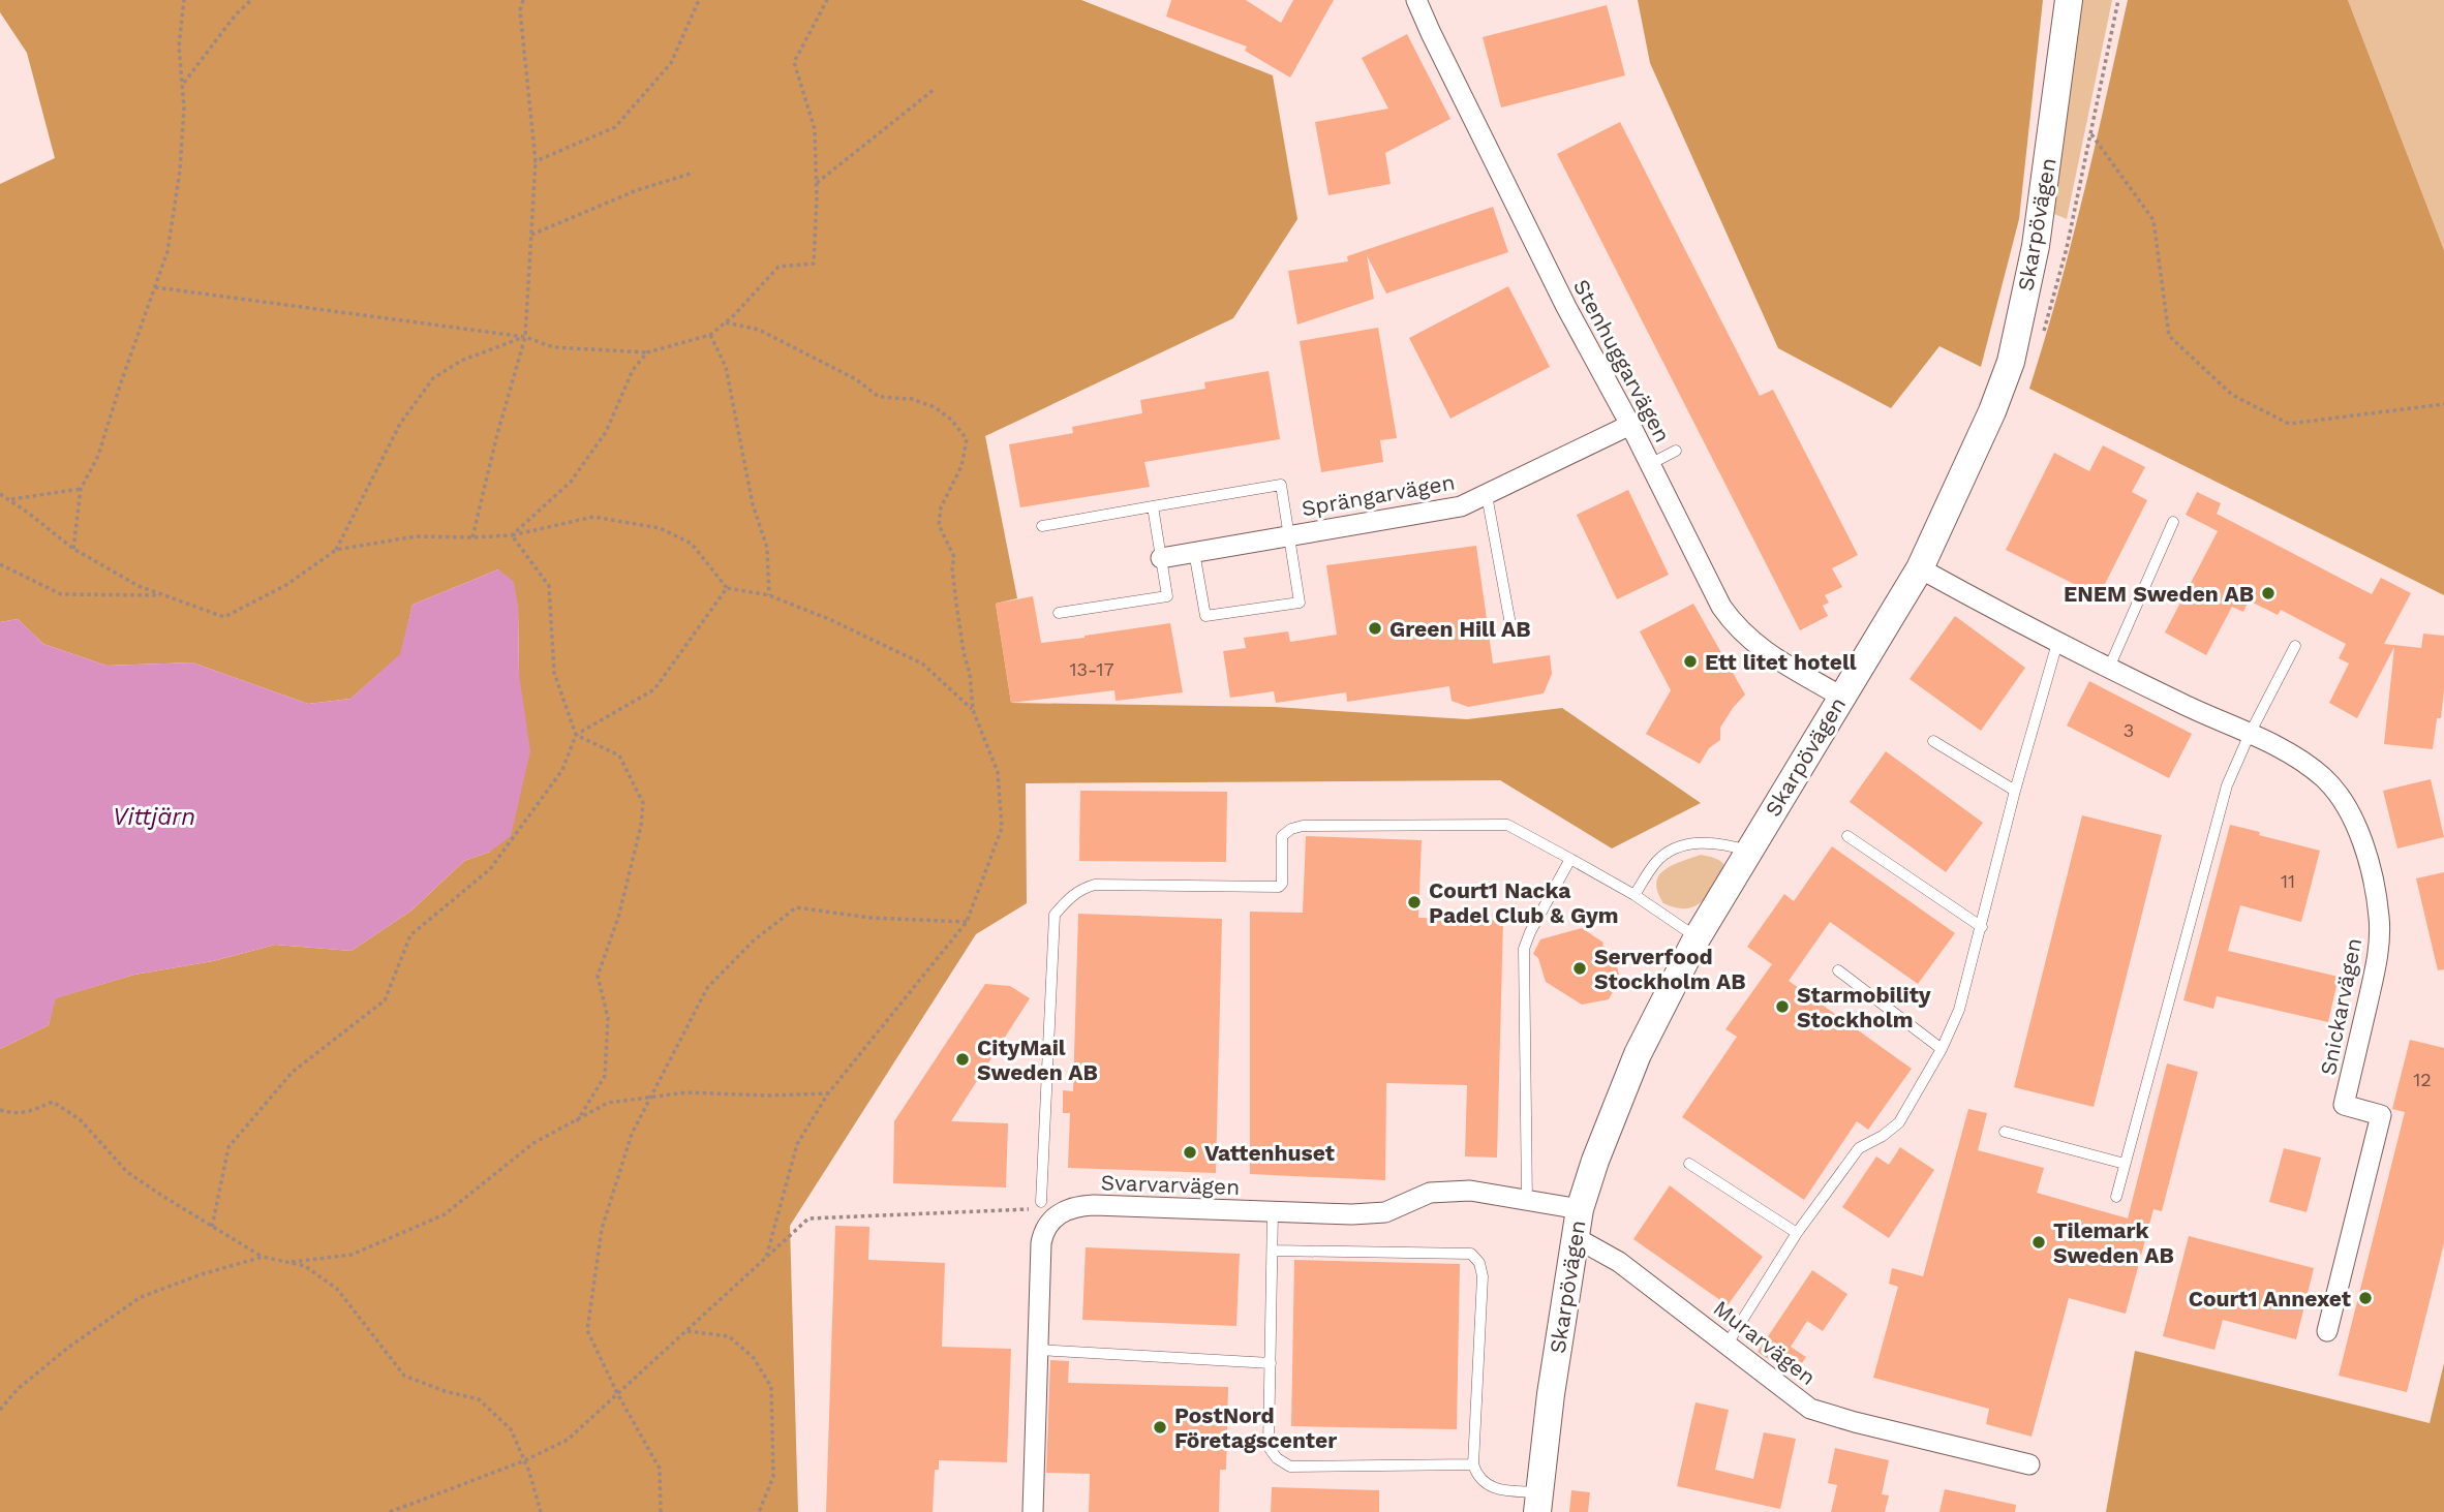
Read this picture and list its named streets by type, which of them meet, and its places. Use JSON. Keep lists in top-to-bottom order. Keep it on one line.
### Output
{"streets":{"street":["Skarpövägen","Stenhuggarvägen","Sprängarvägen","Snickarvägen","Svarvarvägen","Murarvägen"]},"crossings":[["Skarpövägen","Stenhuggarvägen"],["Skarpövägen","Snickarvägen"],["Skarpövägen","Svarvarvägen"],["Skarpövägen","Murarvägen"],["Stenhuggarvägen","Sprängarvägen"]],"water":["Vittjärn"],"places":["ENEM Sweden AB","Green Hill AB","Ett litet hotell","Court1 Nacka Padel Club & Gym","Serverfood Stockholm AB","Starmobility Stockholm","CityMail Sweden AB","Vattenhuset","Tilemark Sweden AB","Court1 Annexet","PostNord Företagscenter"],"house_numbers":["13-17","3","11","12"]}
